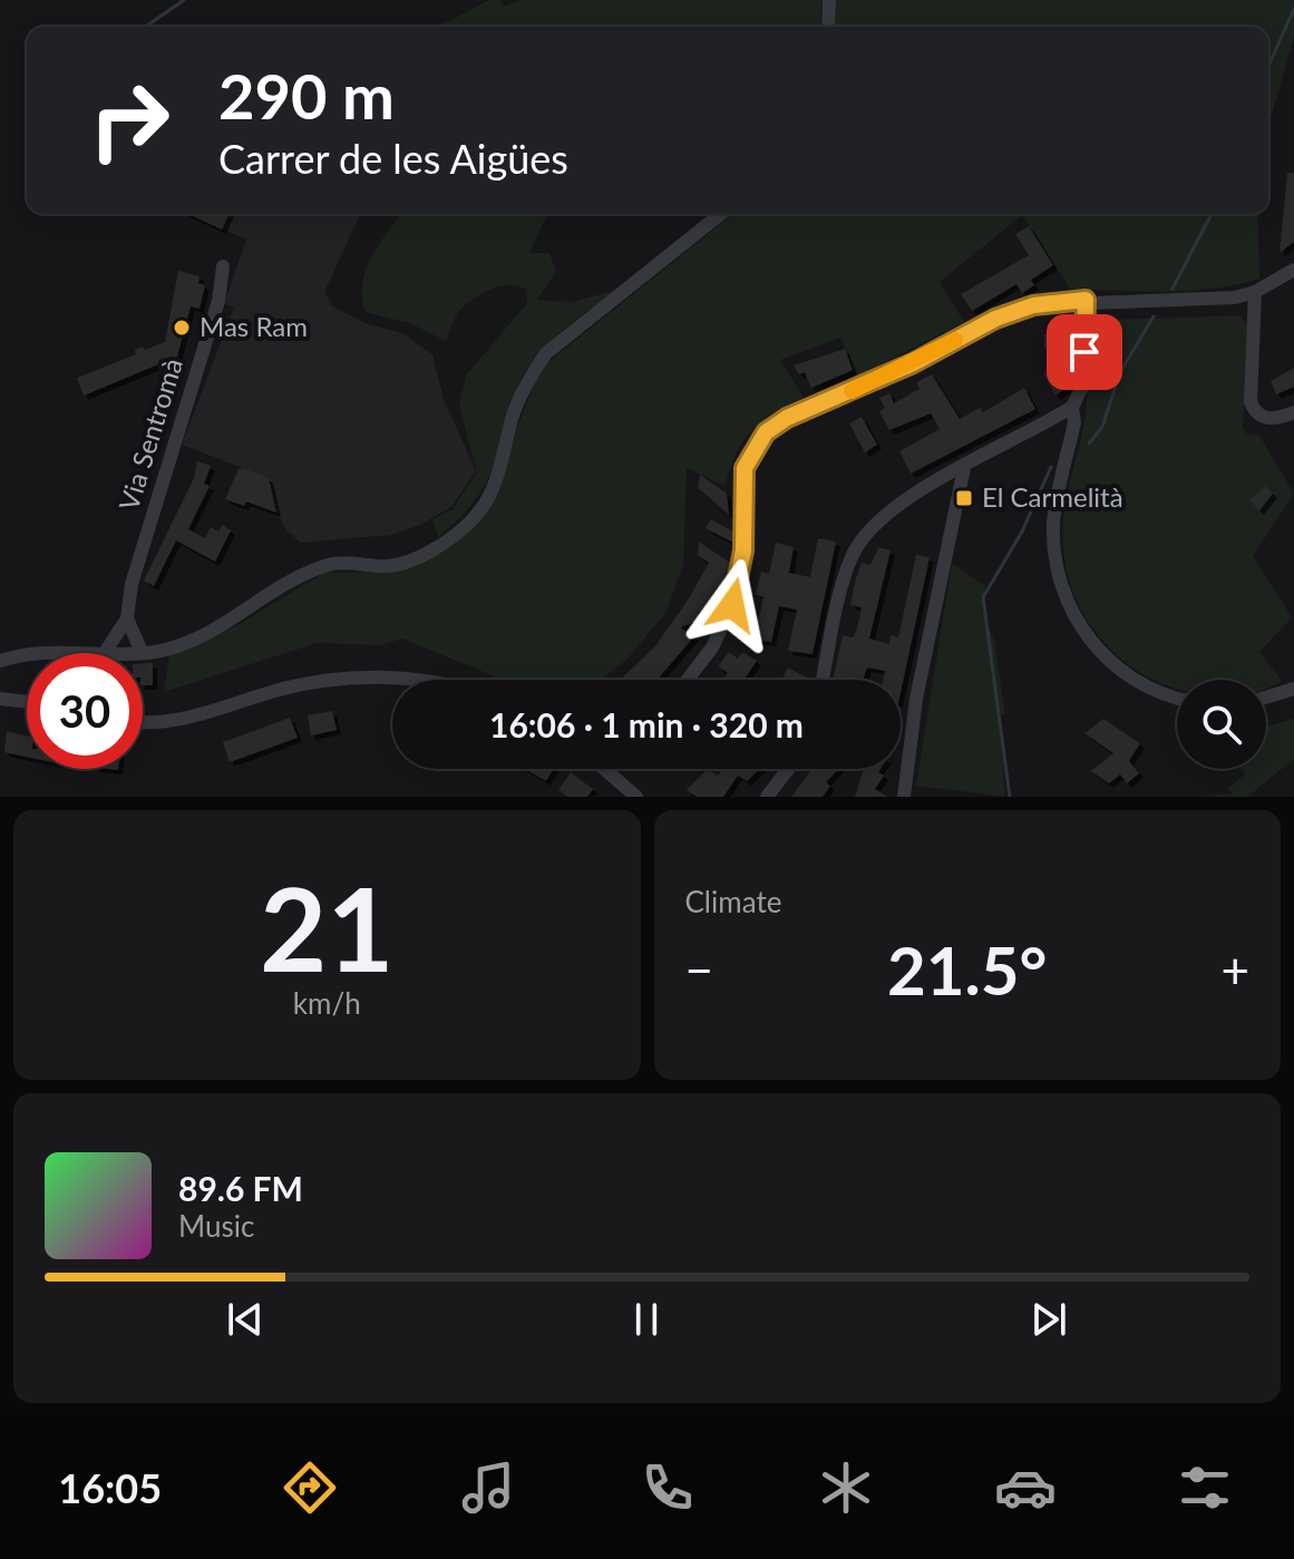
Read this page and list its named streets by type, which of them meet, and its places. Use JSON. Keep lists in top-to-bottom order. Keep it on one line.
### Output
{"streets":{"street":["Via Sentromà"]},"places":{"other":["Mas Ram"],"transit":["El Carmelità"]},"page":{"turn":["290 m","Carrer de les Aigües"],"limit":"30","trip":"16:06 · 1 min · 320 m","tile":[["21","km/h"],"Climate"],"heat":["−","21.5°","+"],"song":["89.6 FM","Music"],"tabs":"16:05"}}
